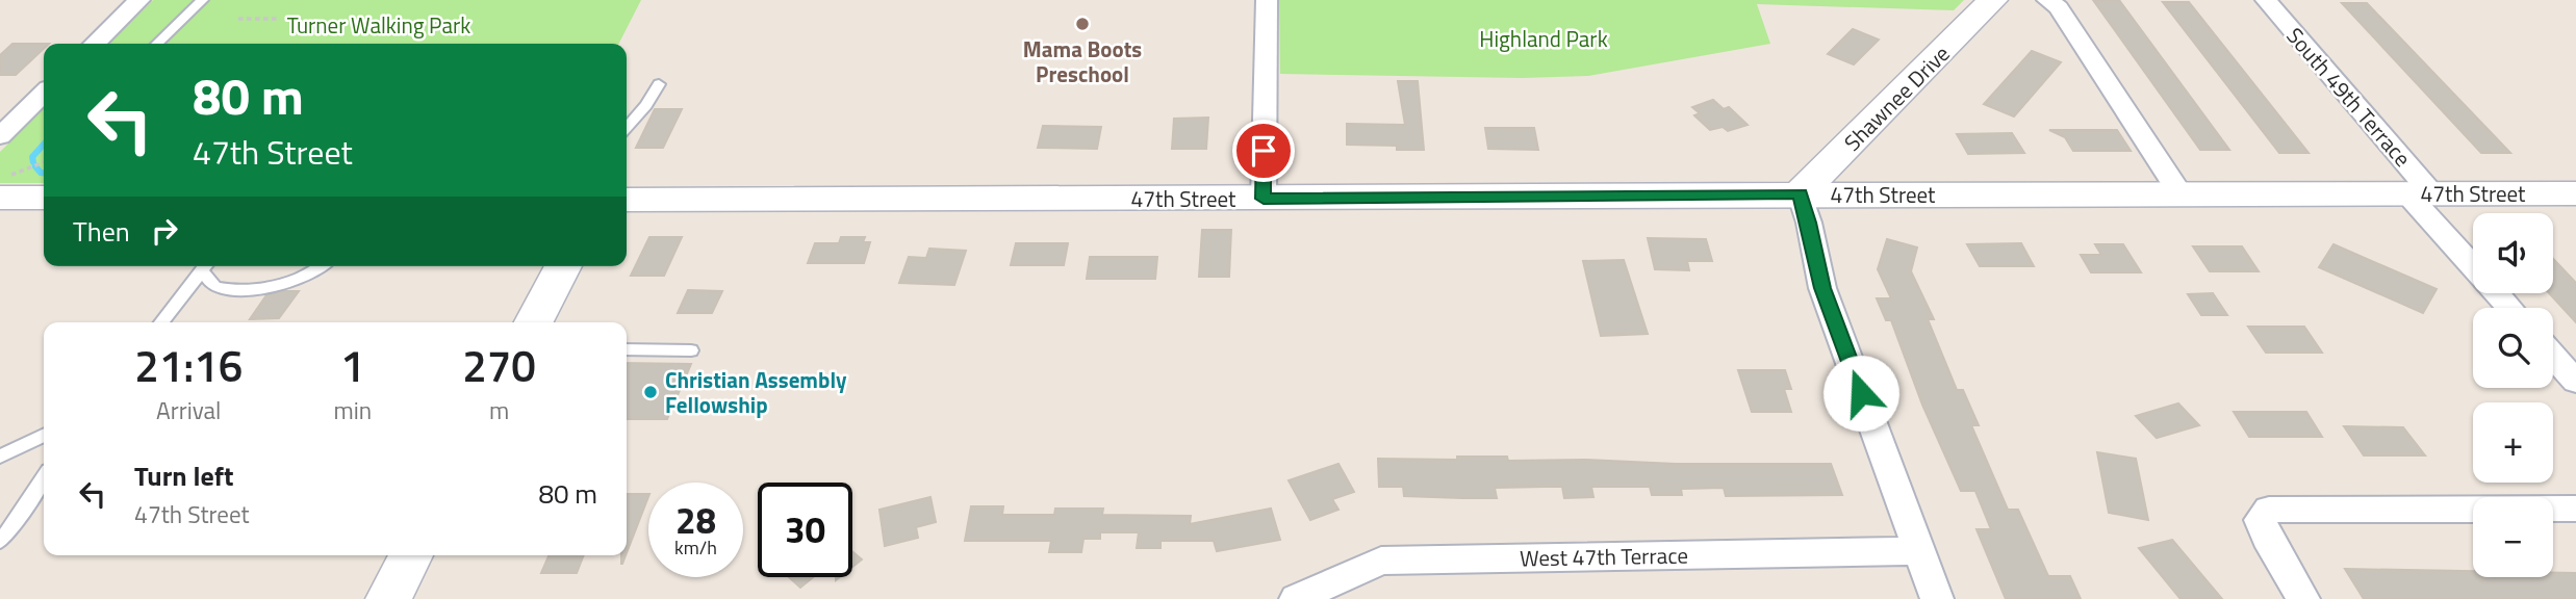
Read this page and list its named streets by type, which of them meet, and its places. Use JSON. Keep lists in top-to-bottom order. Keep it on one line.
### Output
{"streets":{"main road":["Shawnee Drive","47th Street"],"street":["South 49th Terrace","West 47th Terrace"]},"crossings":[["South 49th Terrace","47th Street"],["Shawnee Drive","47th Street"]],"parks":["Turner Walking Park","Highland Park"],"places":["Mama Boots Preschool","Christian Assembly Fellowship"],"page":{"turn":["80 m","47th Street"],"then":"Then","map_buttons":["+","−"],"eta":["21:16","Arrival","1","min","270","m"],"list":[{"name":"Turn left","note":"47th Street","value":"80 m"}],"speed":"28 km/h","limit":"30"}}
